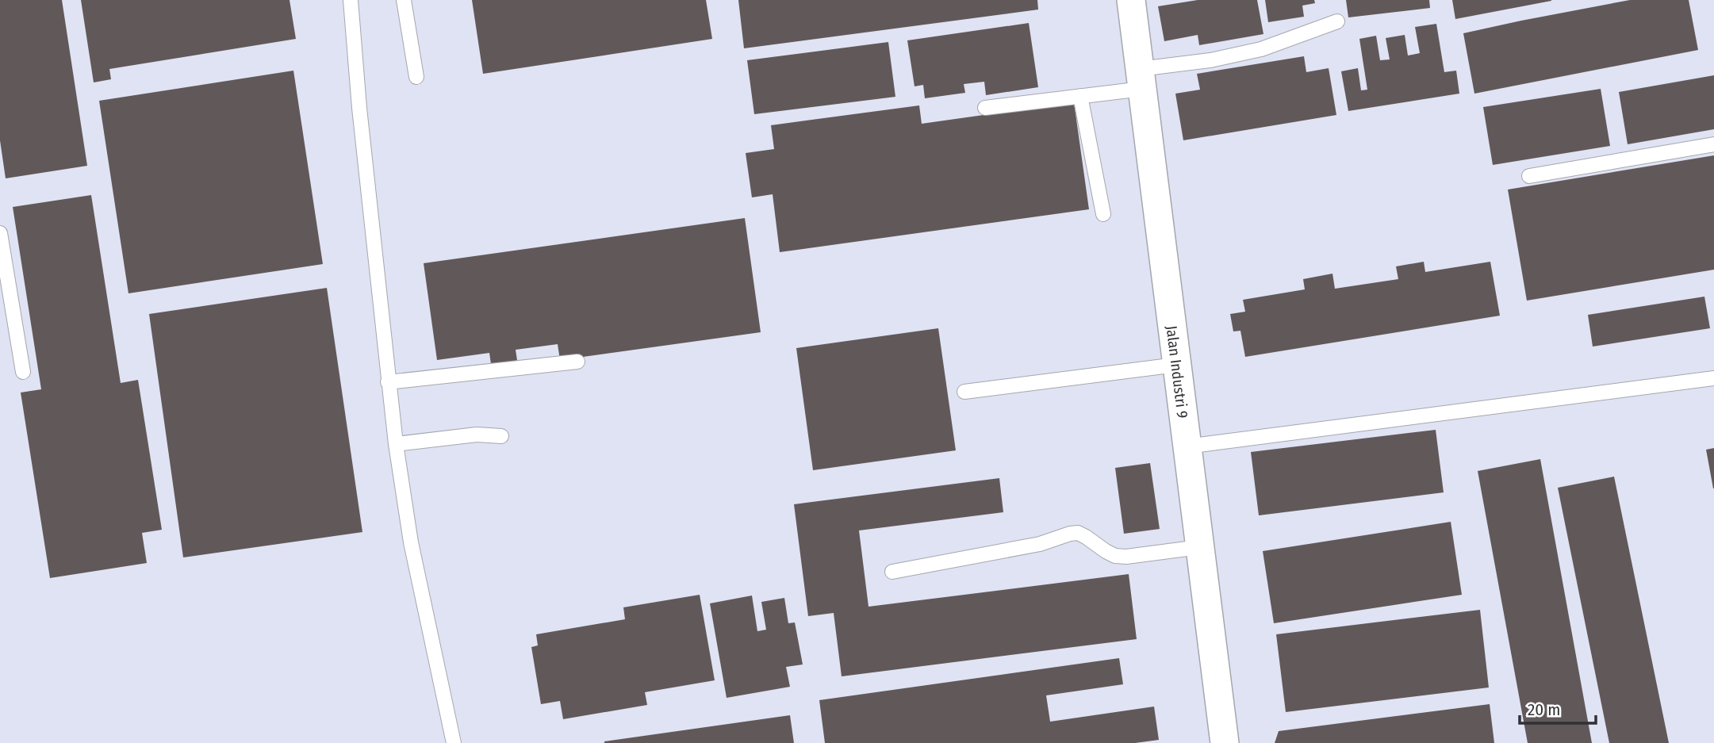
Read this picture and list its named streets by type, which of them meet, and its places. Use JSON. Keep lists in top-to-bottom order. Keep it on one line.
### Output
{"streets":{"street":["Jalan Industri 9"]},"scale_bar":"20 m"}
